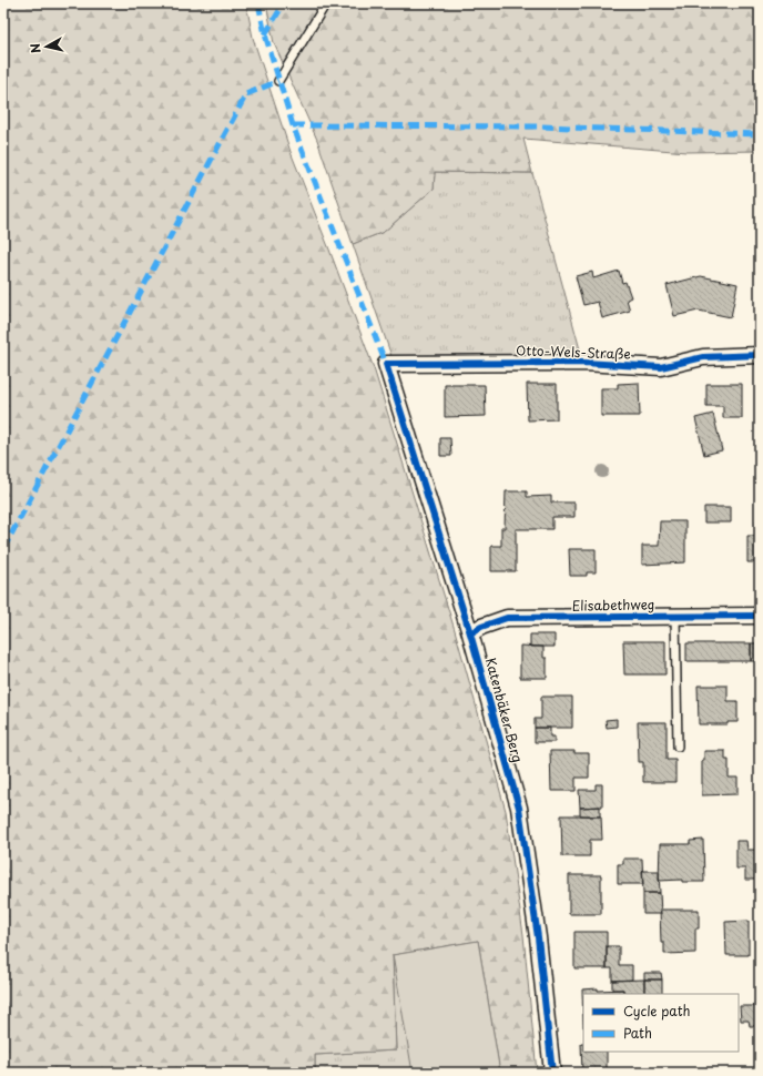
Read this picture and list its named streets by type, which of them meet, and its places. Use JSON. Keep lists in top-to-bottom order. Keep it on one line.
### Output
{"streets":{"street":["Otto-Wels-Straße","Elisabethweg","Katenbäker Berg"]},"crossings":[["Otto-Wels-Straße","Katenbäker Berg"],["Elisabethweg","Katenbäker Berg"]],"legend":["Cycle path","Path"],"north":"left"}
